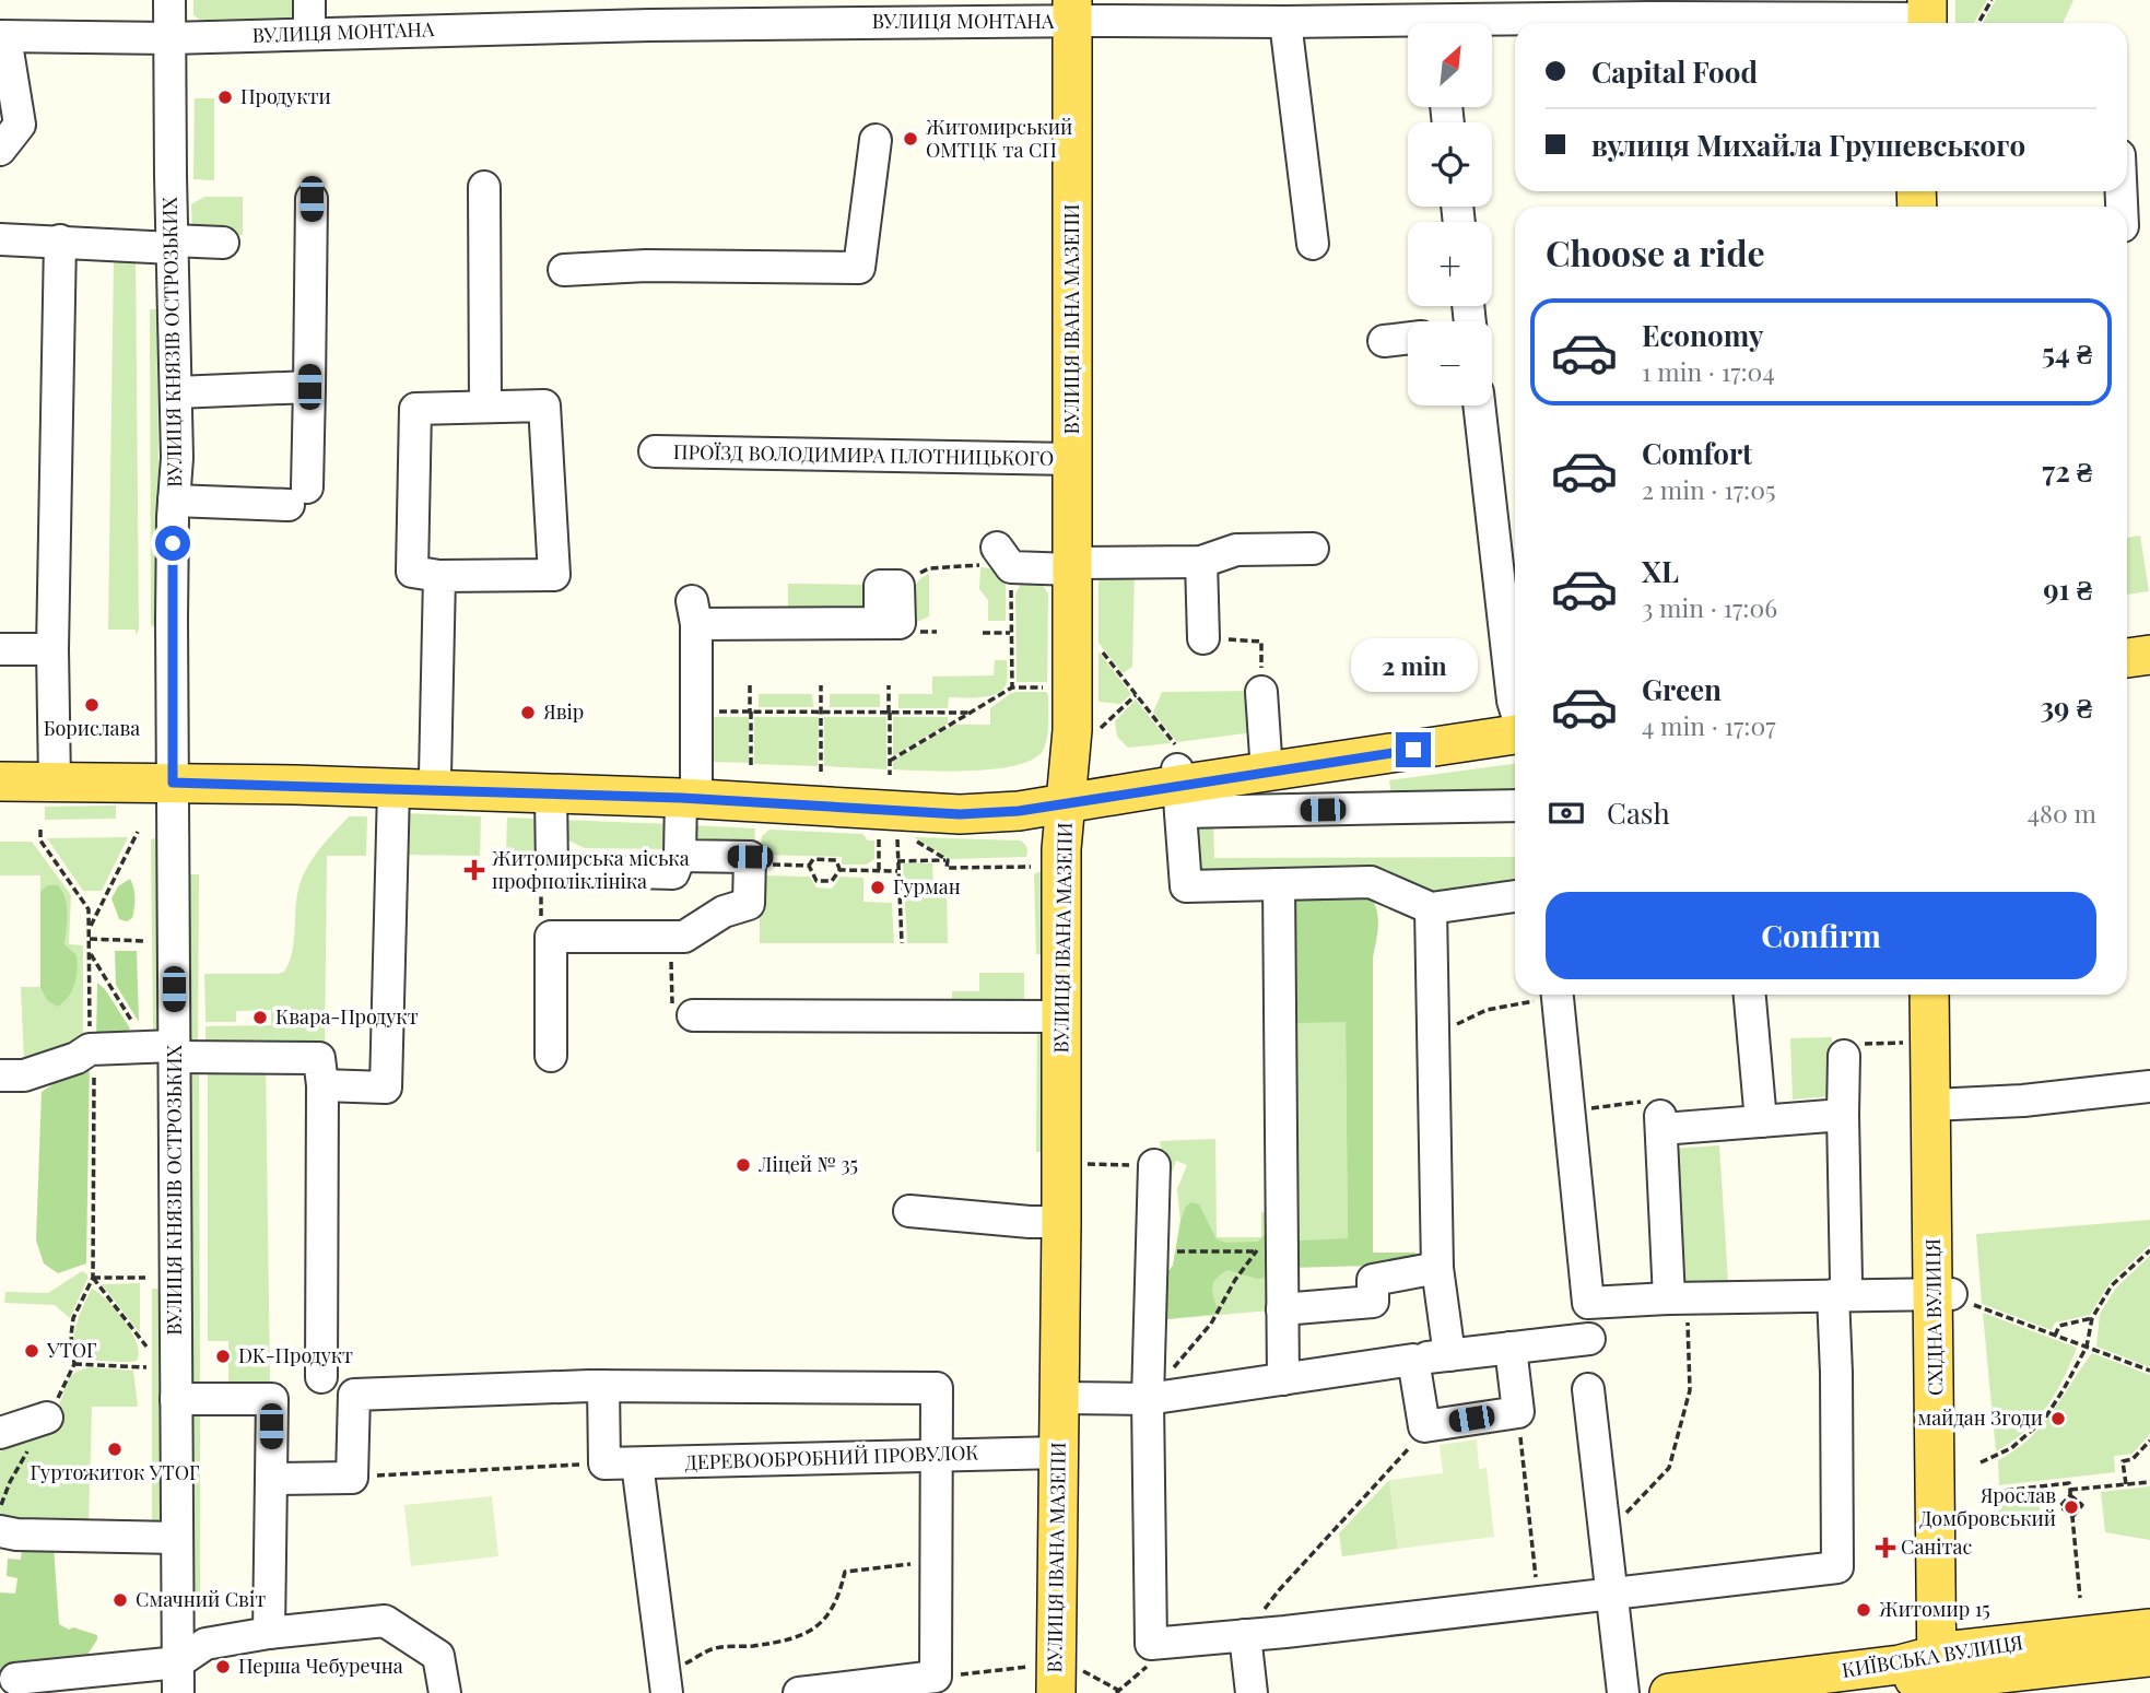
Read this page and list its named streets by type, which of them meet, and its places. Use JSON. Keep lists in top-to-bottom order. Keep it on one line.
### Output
{"streets":{"main road":["ВУЛИЦЯ ІВАНА МАЗЕПИ","СХІДНА ВУЛИЦЯ","КИЇВСЬКА ВУЛИЦЯ"],"street":["ВУЛИЦЯ МОНТАНА","ВУЛИЦЯ КНЯЗІВ ОСТРОЗЬКИХ","ПРОЇЗД ВОЛОДИМИРА ПЛОТНИЦЬКОГО","ДЕРЕВООБРОБНИЙ ПРОВУЛОК"]},"crossings":[["ВУЛИЦЯ МОНТАНА","ВУЛИЦЯ ІВАНА МАЗЕПИ"],["ВУЛИЦЯ МОНТАНА","ВУЛИЦЯ КНЯЗІВ ОСТРОЗЬКИХ"],["ВУЛИЦЯ ІВАНА МАЗЕПИ","ПРОЇЗД ВОЛОДИМИРА ПЛОТНИЦЬКОГО"],["ВУЛИЦЯ ІВАНА МАЗЕПИ","ДЕРЕВООБРОБНИЙ ПРОВУЛОК"],["СХІДНА ВУЛИЦЯ","КИЇВСЬКА ВУЛИЦЯ"]],"places":{"other":["Продукти","Житомирський ОМТЦК та СП","Борислава","Явір","Гурман","Квара-Продукт","Ліцей № 35","УТОГ","DK-Продукт","майдан Згоди","Гуртожиток УТОГ","Ярослав Домбровський","Смачний Світ","Житомир 15","Перша Чебуречна"],"health":["Житомирська міська профполіклініка","Санітас"]},"north":"top right","page":{"map_buttons":["+","−"],"banner":["Capital Food","вулиця Михайла Грушевського"],"heading":"Choose a ride","list":[{"name":"Economy","note":"1 min · 17:04","value":"54 ₴"},{"name":"Comfort","note":"2 min · 17:05","value":"72 ₴"},{"name":"XL","note":"3 min · 17:06","value":"91 ₴"},{"name":"Green","note":"4 min · 17:07","value":"39 ₴"}],"bubble":"2 min","pay":["Cash","480 m"],"buttons":"Confirm"}}
